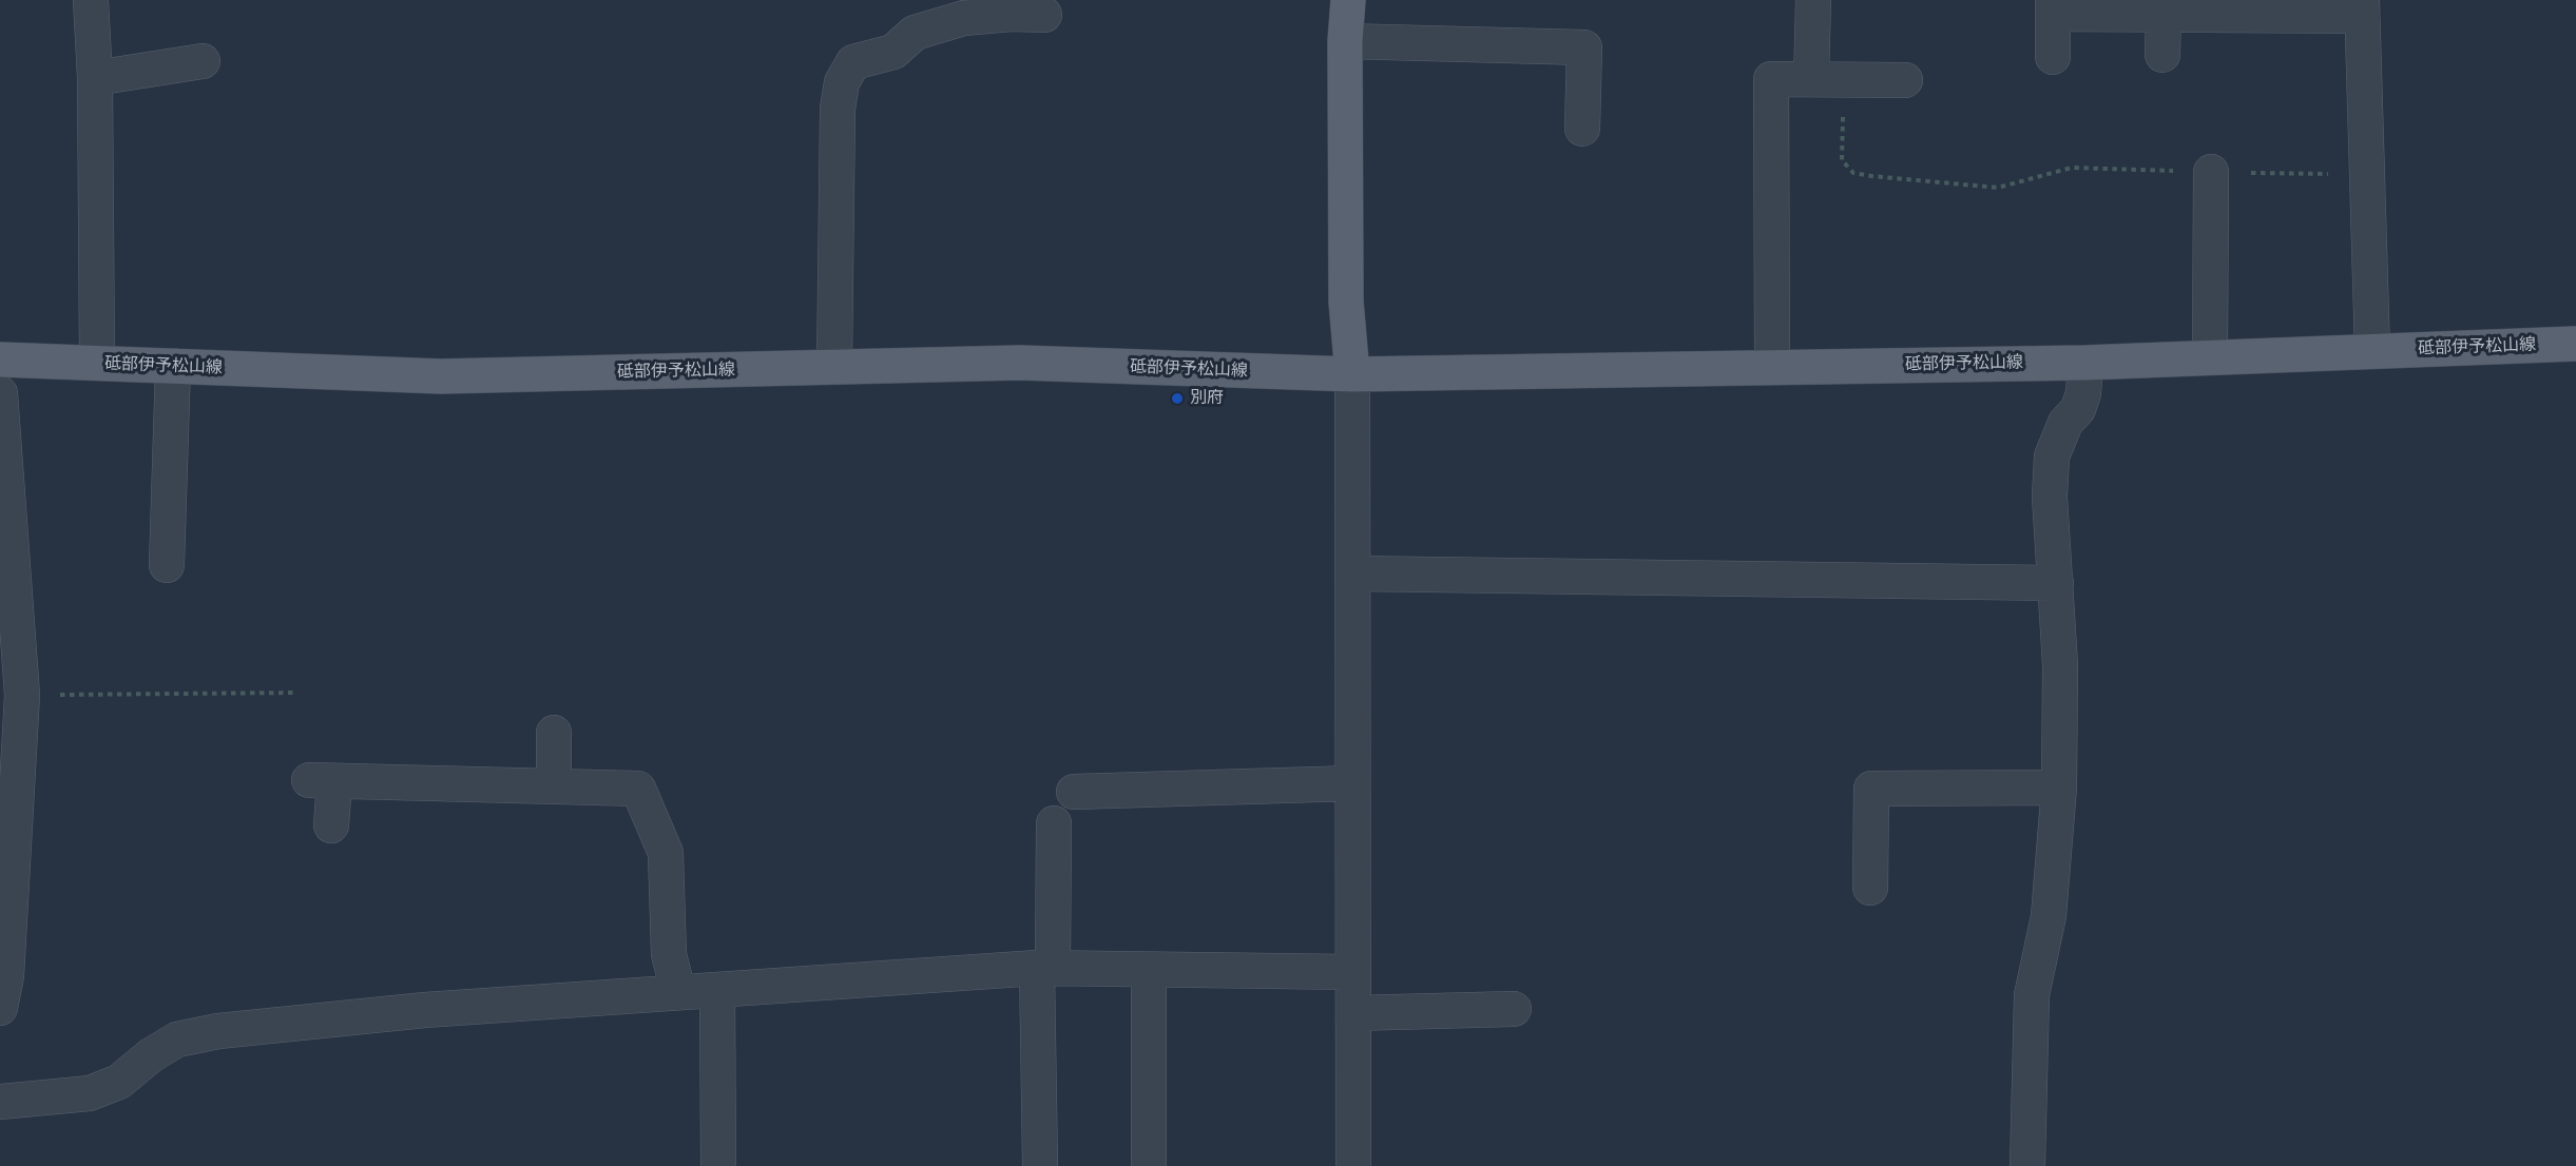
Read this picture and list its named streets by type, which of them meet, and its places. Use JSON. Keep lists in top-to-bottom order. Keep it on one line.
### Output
{"streets":{"main road":["砥部伊予松山線"]},"places":["別府"]}
